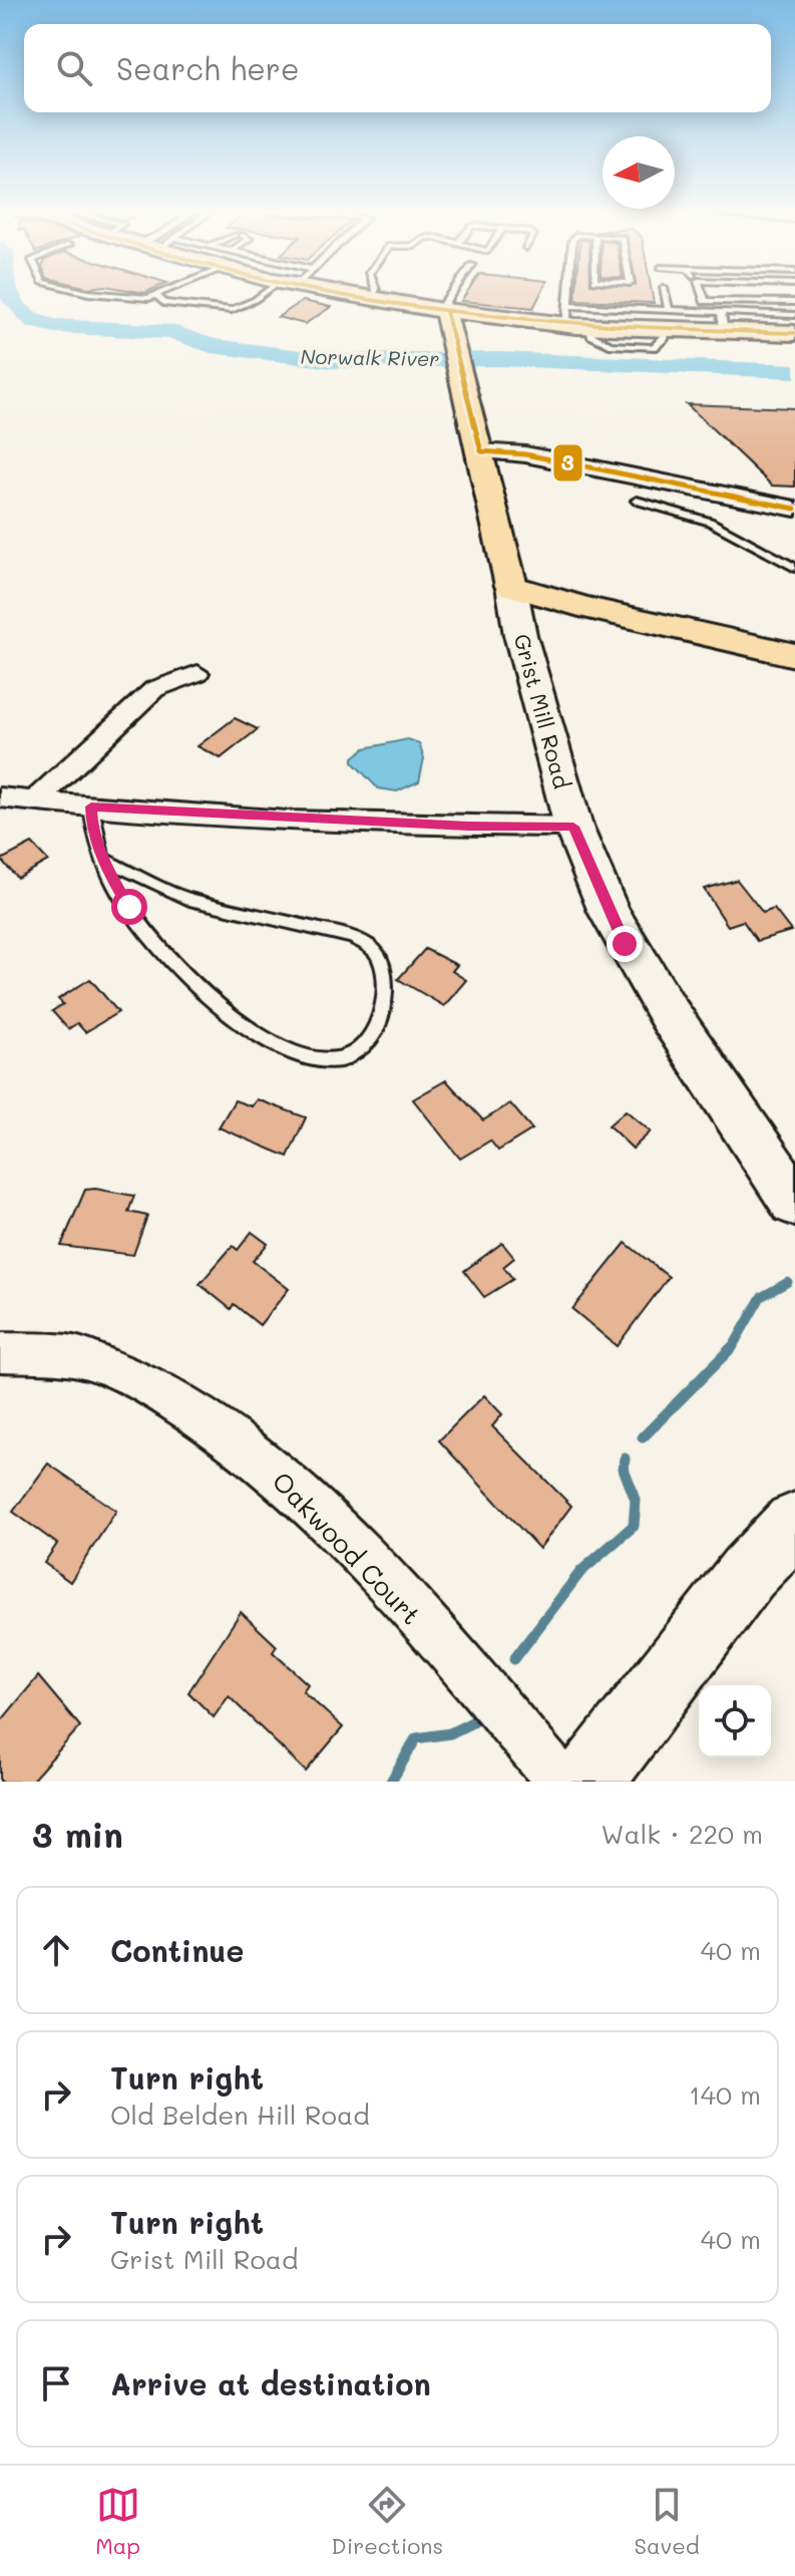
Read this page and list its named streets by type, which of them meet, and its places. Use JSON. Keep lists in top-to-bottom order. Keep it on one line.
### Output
{"streets":{"main road":["Grist Mill Road"],"street":["Oakwood Court"]},"water":["Norwalk River"],"lines":["transit line 3"],"north":"left","page":{"search":"Search here","heading":["3 min","Walk · 220 m"],"list":[["Continue","40 m"],["Turn right","Old Belden Hill Road","140 m"],["Turn right","Grist Mill Road","40 m"],"Arrive at destination"],"nav":["Map","Directions","Saved"]}}
